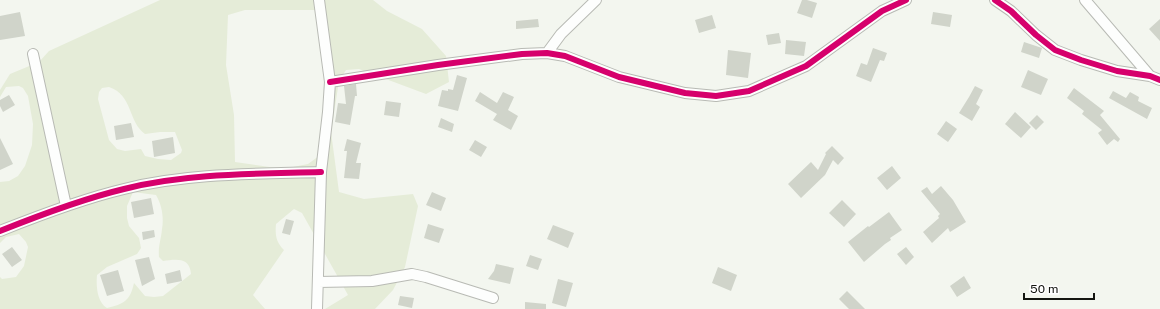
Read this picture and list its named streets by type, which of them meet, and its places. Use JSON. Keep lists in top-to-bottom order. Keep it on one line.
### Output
{"scale_bar":"50 m"}
